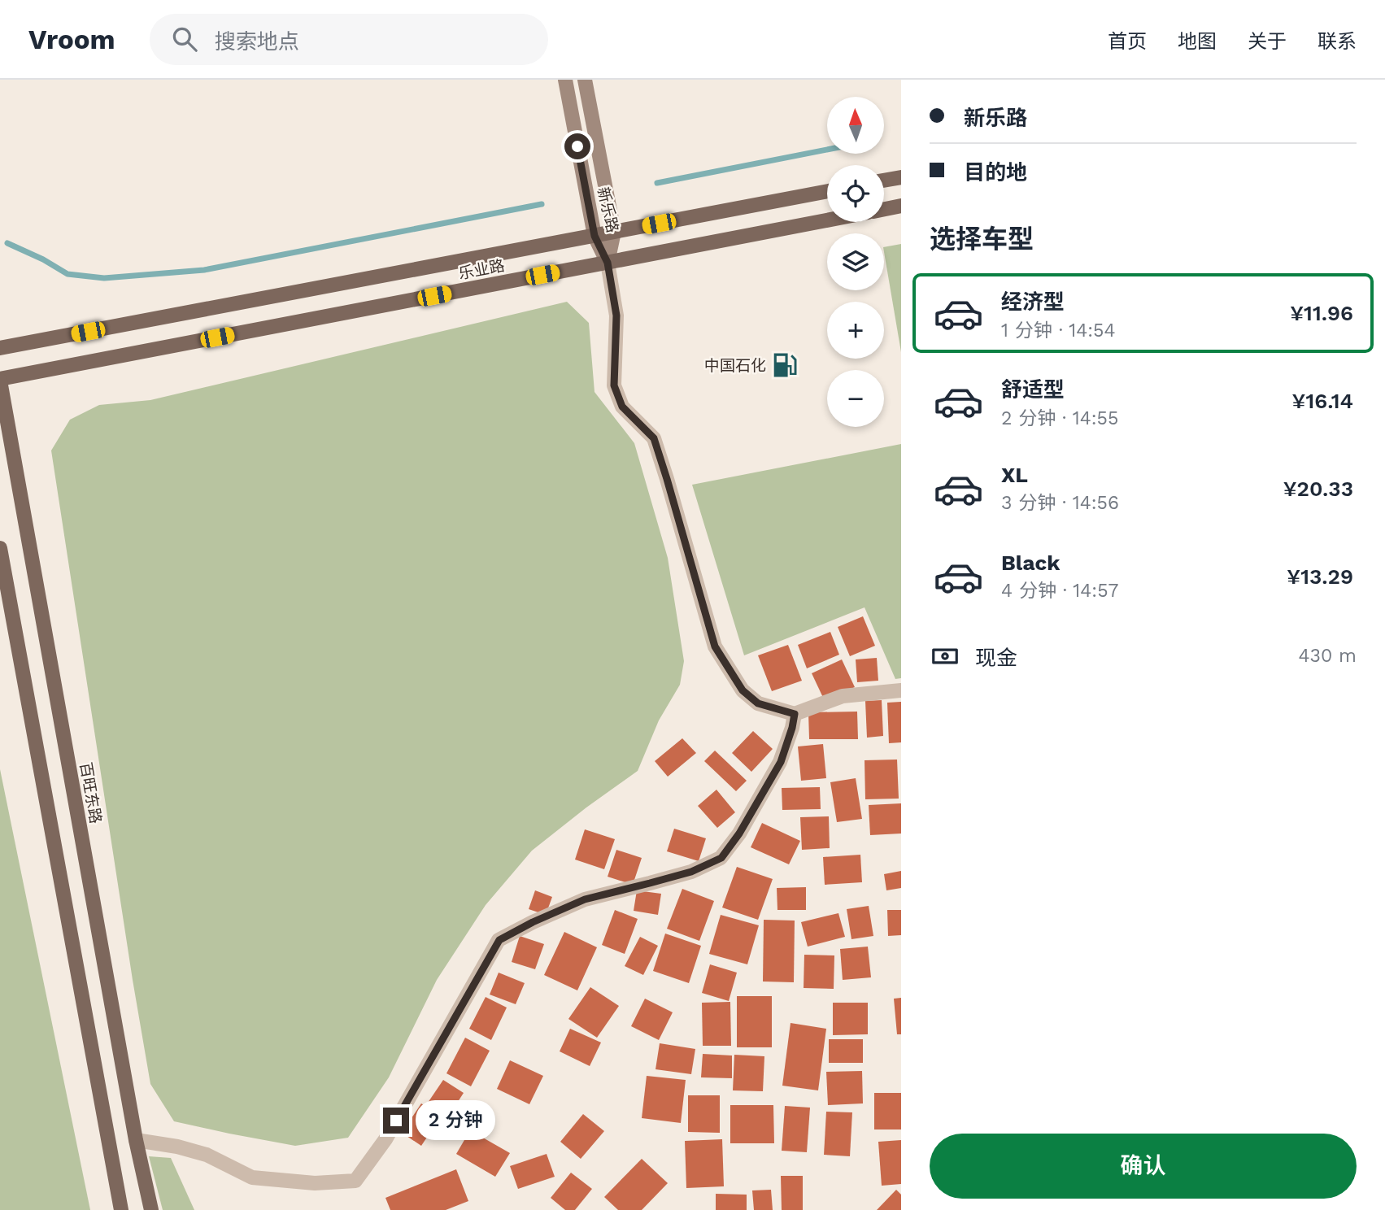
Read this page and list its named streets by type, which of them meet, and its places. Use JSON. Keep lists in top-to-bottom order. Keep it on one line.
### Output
{"streets":{"main road":["乐业路","百旺东路"],"street":["新乐路"]},"crossings":[["新乐路","乐业路"],["乐业路","百旺东路"]],"places":{"fuel station":["中国石化"]},"north":"top","page":{"header":"Vroom","search":"搜索地点","nav":["首页","地图","关于","联系"],"banner":["新乐路","目的地"],"map_buttons":["+","−"],"heading":"选择车型","list":[{"name":"经济型","note":"1 分钟 · 14:54","value":"¥11.96"},{"name":"舒适型","note":"2 分钟 · 14:55","value":"¥16.14"},{"name":"XL","note":"3 分钟 · 14:56","value":"¥20.33"},{"name":"Black","note":"4 分钟 · 14:57","value":"¥13.29"}],"pay":["现金","430 m"],"bubble":"2 分钟","buttons":"确认"}}
